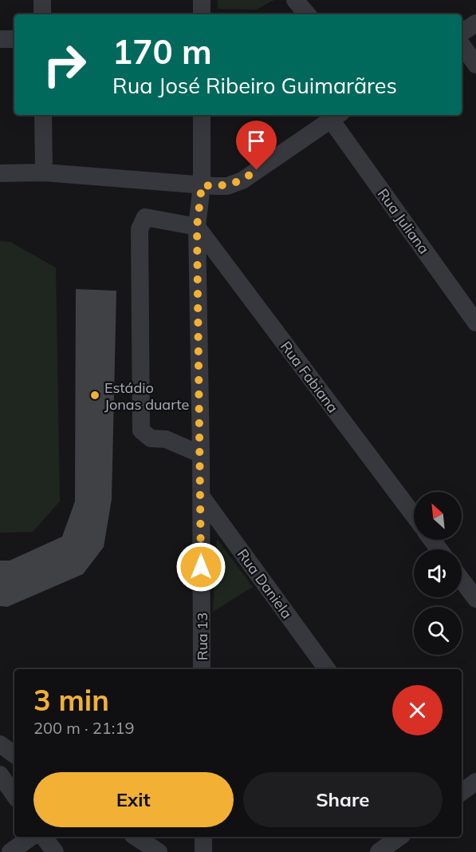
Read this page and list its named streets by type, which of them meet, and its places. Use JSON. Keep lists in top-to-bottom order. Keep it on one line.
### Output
{"streets":{"street":["Rua Juliana","Rua Fabiana","Rua Daniela","Rua 13"]},"crossings":[["Rua Fabiana","Rua 13"],["Rua Daniela","Rua 13"]],"places":["Estádio Jonas duarte"],"north":"top left","page":{"turn":["170 m","Rua José Ribeiro Guimarãres"],"heading":["3 min","200 m · 21:19"],"buttons":["Exit","Share"]}}
